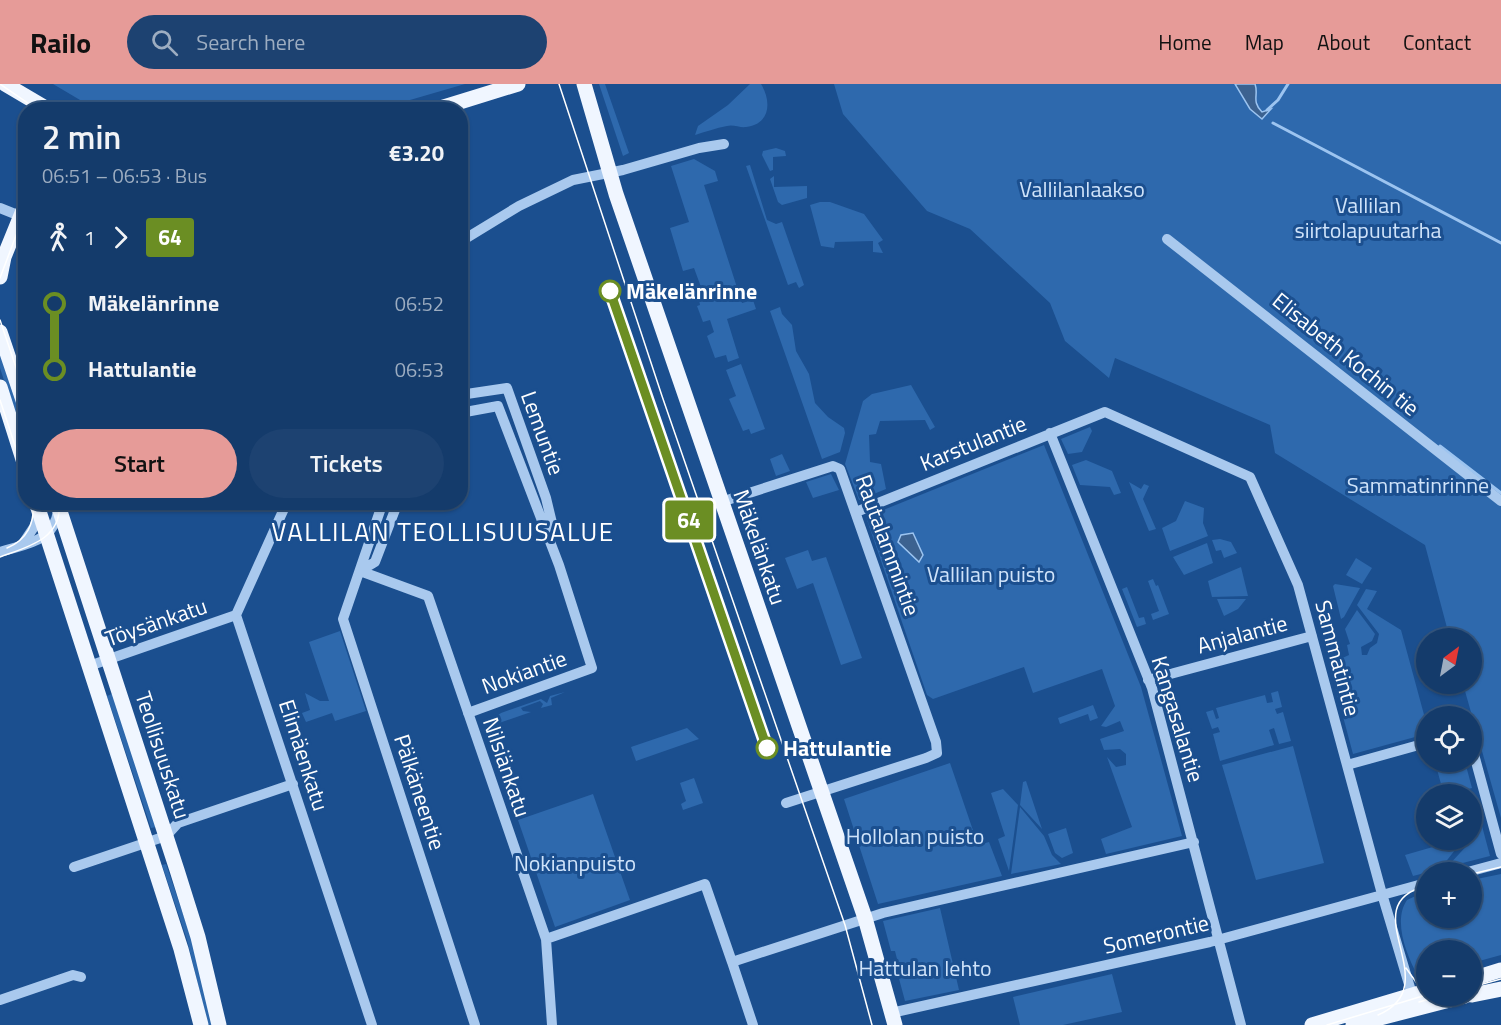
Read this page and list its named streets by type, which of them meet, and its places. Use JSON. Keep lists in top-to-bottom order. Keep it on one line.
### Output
{"streets":{"main road":["Mäkelänkatu","Teollisuuskatu"],"street":["Elisabeth Kochin tie","Lemuntie","Karstulantie","Rautalammintie","Töysänkatu","Anjalantie","Sammatintie","Nokiantie","Kangasalantie","Elimäenkatu","Nilsiänkatu","Pälkäneentie","Somerontie"]},"crossings":[["Lemuntie","Nokiantie"],["Karstulantie","Rautalammintie"],["Karstulantie","Sammatintie"],["Karstulantie","Kangasalantie"],["Rautalammintie","Mäkelänkatu"],["Mäkelänkatu","Somerontie"],["Töysänkatu","Teollisuuskatu"],["Töysänkatu","Elimäenkatu"],["Anjalantie","Sammatintie"],["Anjalantie","Kangasalantie"],["Sammatintie","Somerontie"],["Nokiantie","Nilsiänkatu"],["Kangasalantie","Somerontie"],["Nilsiänkatu","Pälkäneentie"]],"districts":["VALLILAN TEOLLISUUSALUE"],"parks":["Vallilanlaakso","Vallilan siirtolapuutarha","Sammatinrinne","Vallilan puisto","Hollolan puisto","Nokianpuisto","Hattulan lehto"],"places":["Mäkelänrinne","Hattulantie"],"lines":["bus line 64"],"north":"top right","page":{"header":"Railo","search":"Search here","nav":["Home","Map","About","Contact"],"on_map":"64","heading":["2 min","06:51 – 06:53 · Bus","€3.20"],"legs":["1","64"],"list":[{"name":"Mäkelänrinne","value":"06:52"},{"name":"Hattulantie","value":"06:53"}],"buttons":["Start","Tickets"],"map_buttons":["+","−"]}}
